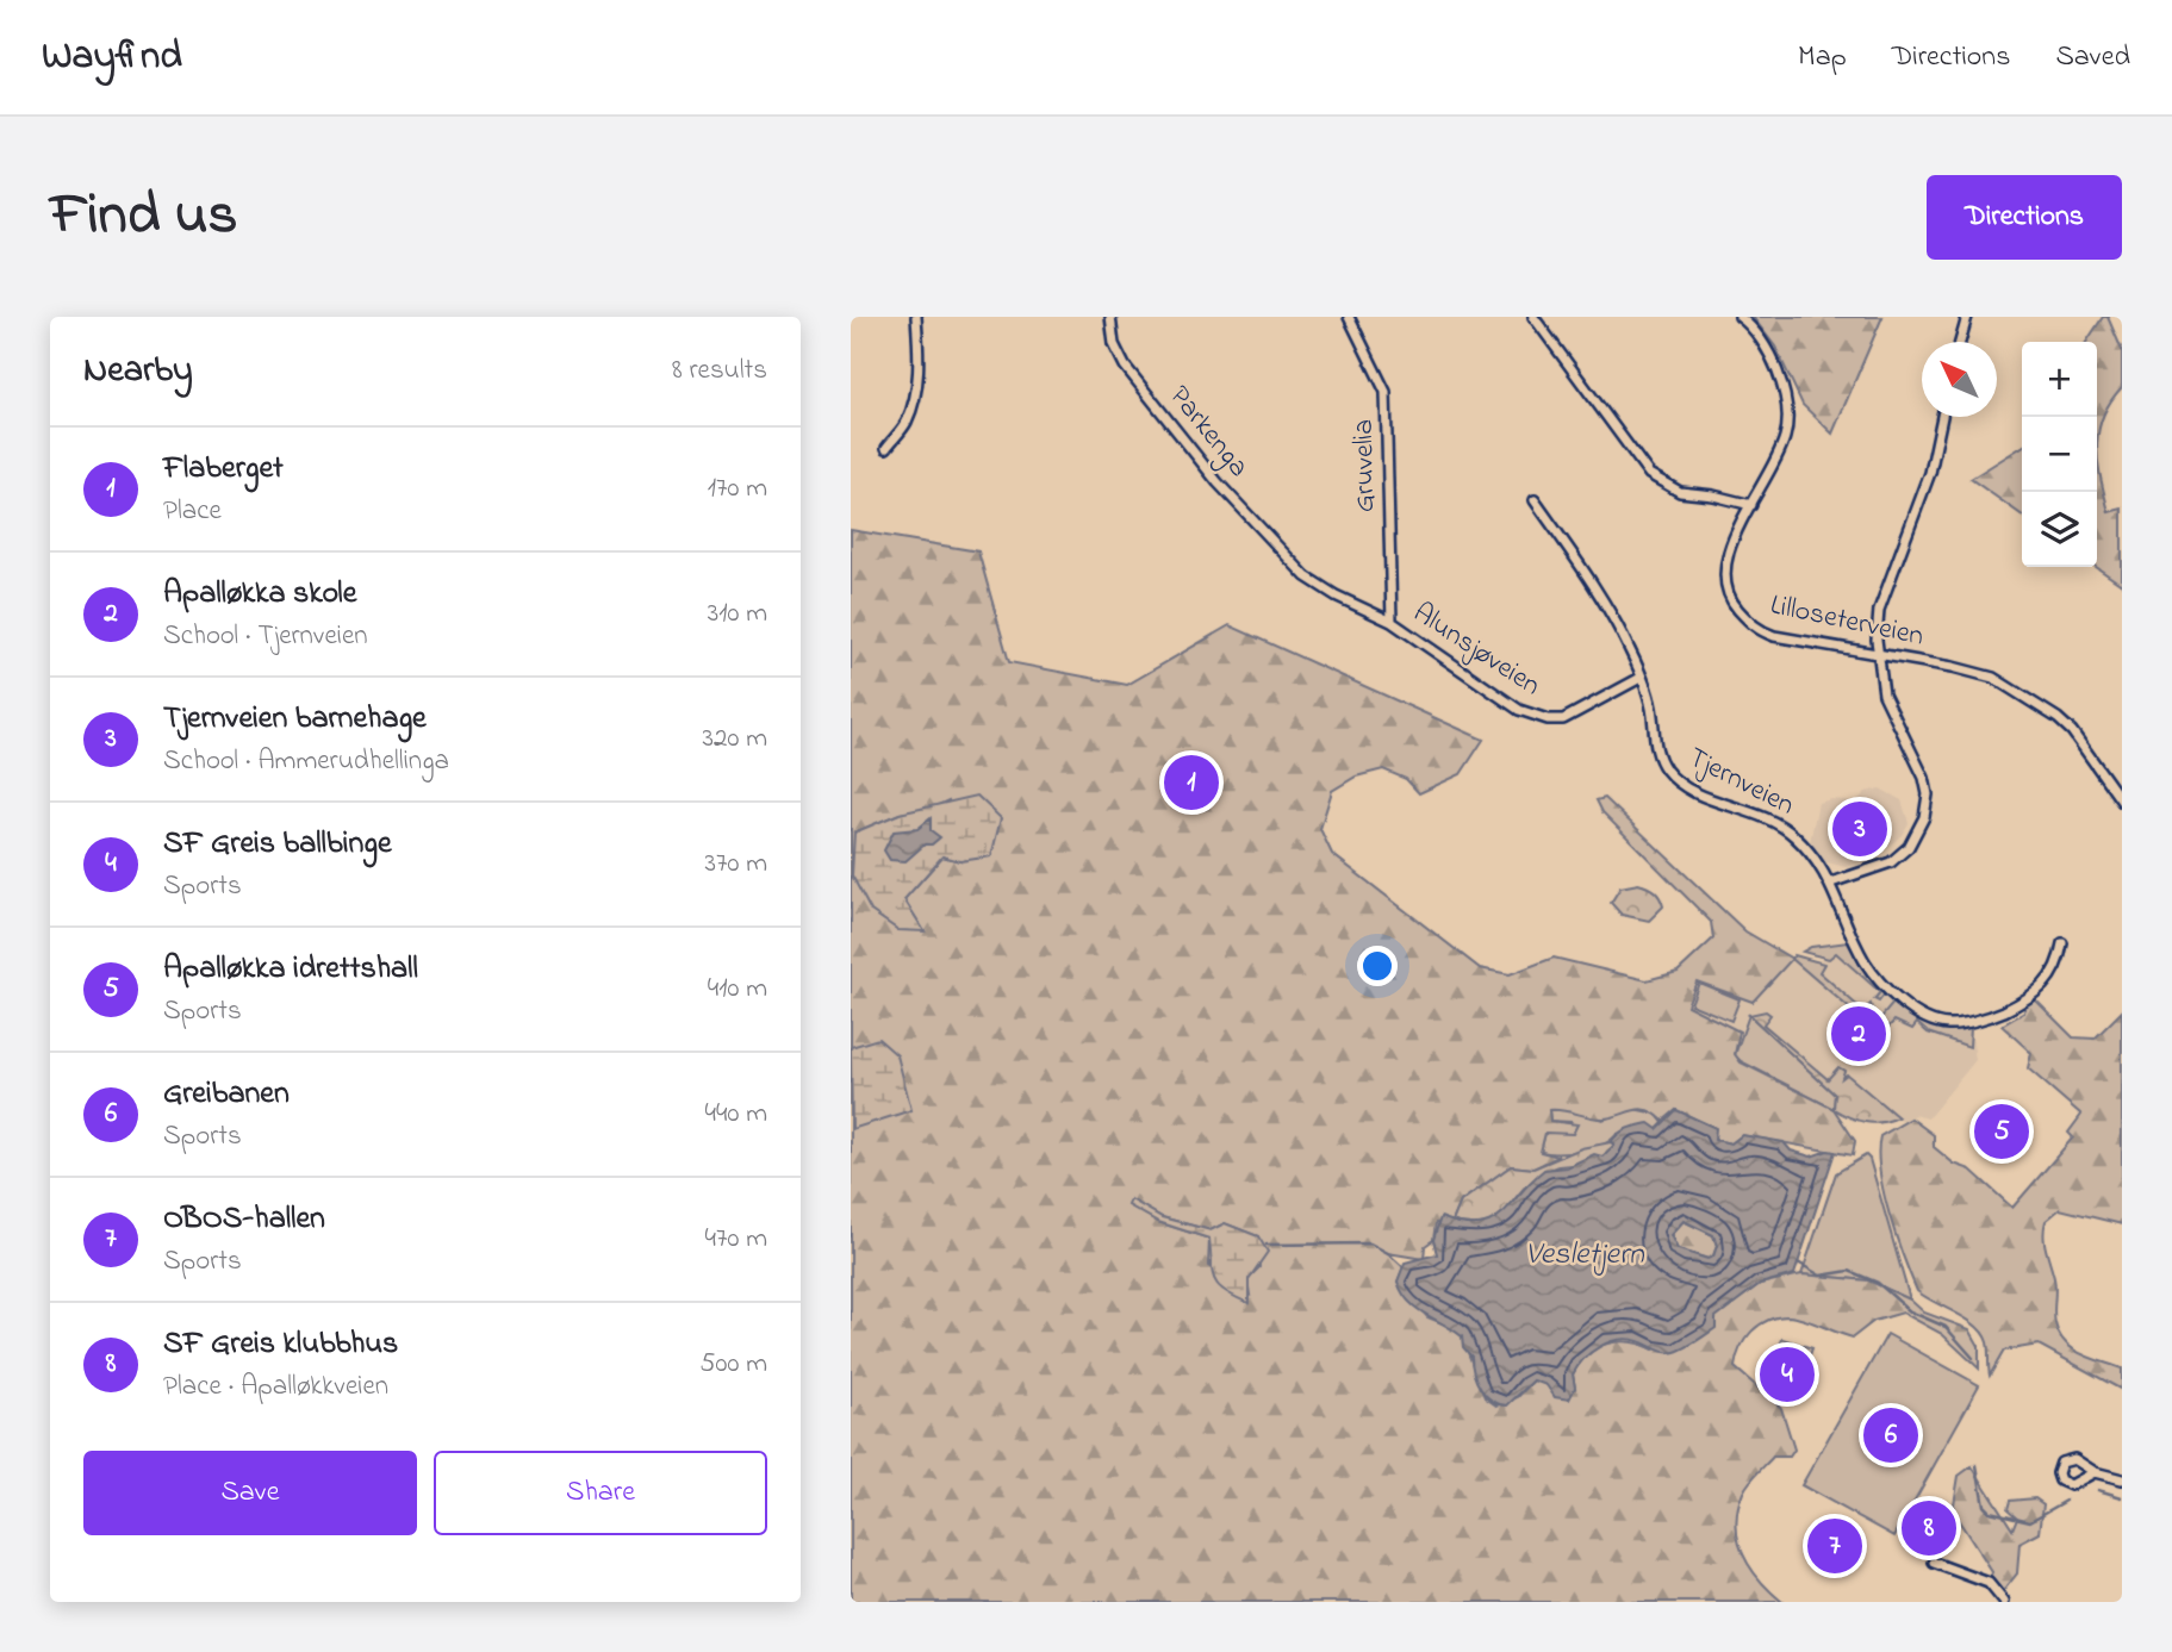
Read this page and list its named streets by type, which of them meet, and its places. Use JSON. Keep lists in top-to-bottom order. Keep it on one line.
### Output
{"streets":{"street":["Parkenga","Gruvelia","Lilloseterveien","Alunsjøveien","Tjernveien"]},"crossings":[["Parkenga","Alunsjøveien"],["Gruvelia","Alunsjøveien"],["Alunsjøveien","Tjernveien"]],"water":["Vesletjern"],"north":"top left","page":{"header":"Wayfind","nav":["Map","Directions","Saved"],"title":"Find us","buttons":["Directions",["Save","Share"]],"heading":["Nearby","8 results"],"map_buttons":["+","−"],"list":[{"mark":"1","name":"Flaberget","note":"Place","value":"170 m"},{"mark":"2","name":"Apalløkka skole","note":"School · Tjernveien","value":"310 m"},{"mark":"3","name":"Tjernveien barnehage","note":"School · Ammerudhellinga","value":"320 m"},{"mark":"4","name":"SF Greis ballbinge","note":"Sports","value":"370 m"},{"mark":"5","name":"Apalløkka idrettshall","note":"Sports","value":"410 m"},{"mark":"6","name":"Greibanen","note":"Sports","value":"440 m"},{"mark":"7","name":"OBOS-hallen","note":"Sports","value":"470 m"},{"mark":"8","name":"SF Greis klubbhus","note":"Place · Apalløkkveien","value":"500 m"}],"pins":["1","3","2","5","4","6","8","7"]}}
